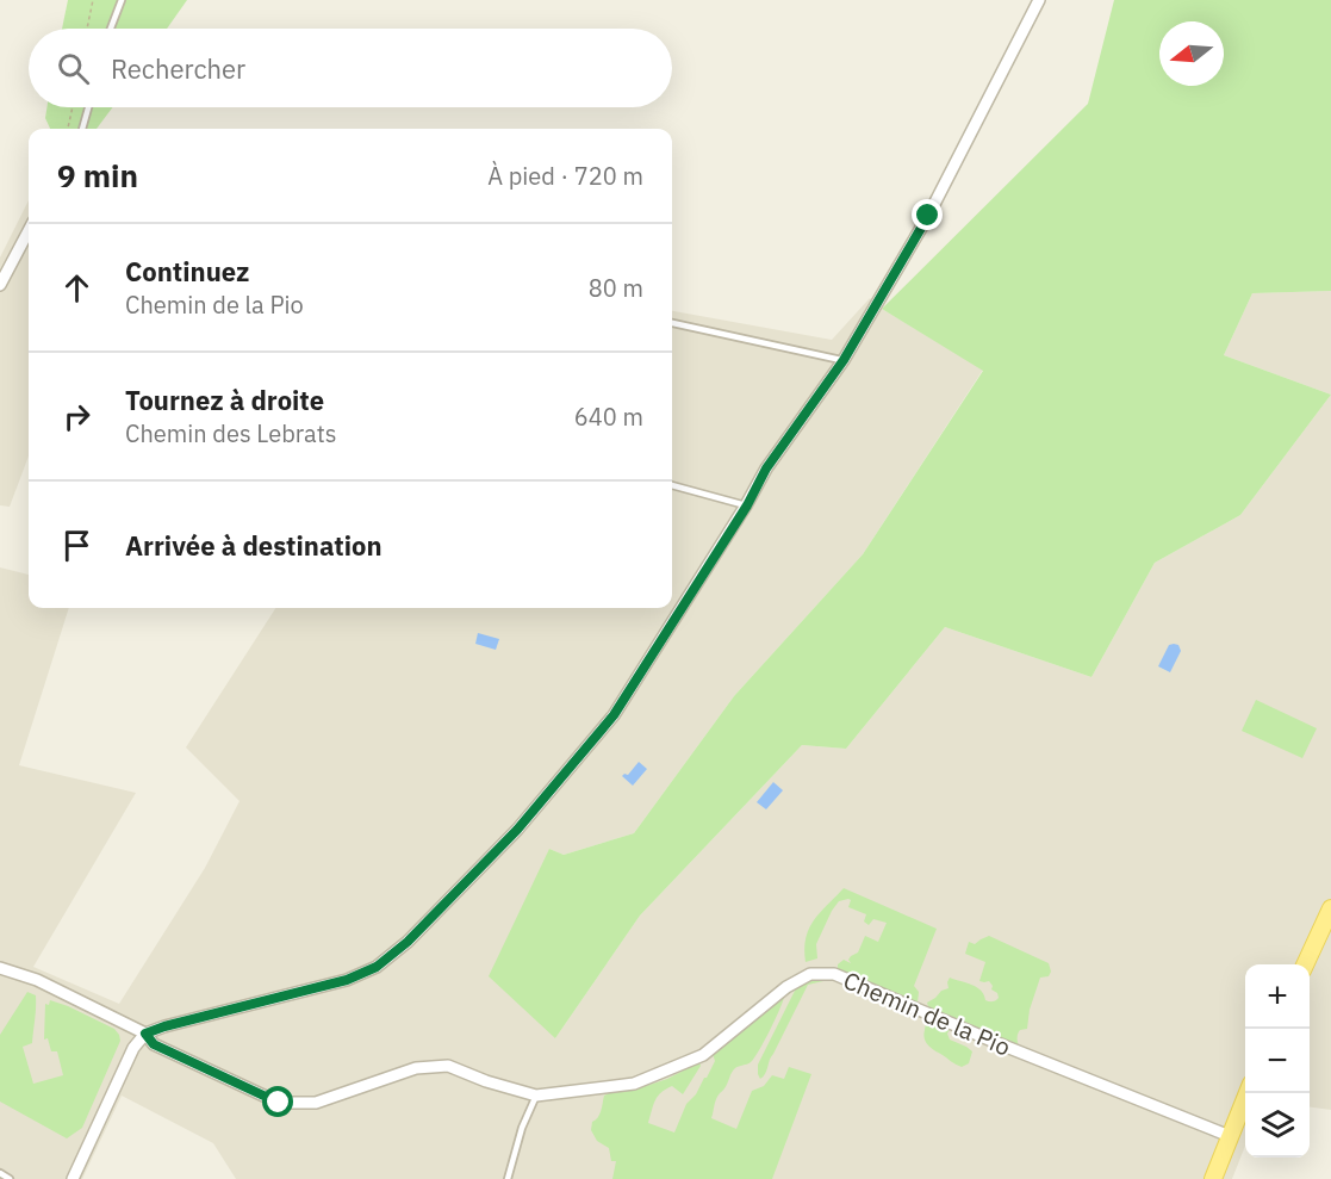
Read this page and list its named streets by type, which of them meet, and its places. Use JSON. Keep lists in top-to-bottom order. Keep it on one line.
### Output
{"streets":{"street":["Chemin de la Pio"]},"north":"left","page":{"search":"Rechercher","heading":["9 min","À pied · 720 m"],"list":[["Continuez","Chemin de la Pio","80 m"],["Tournez à droite","Chemin des Lebrats","640 m"],"Arrivée à destination"],"map_buttons":["+","−"]}}
